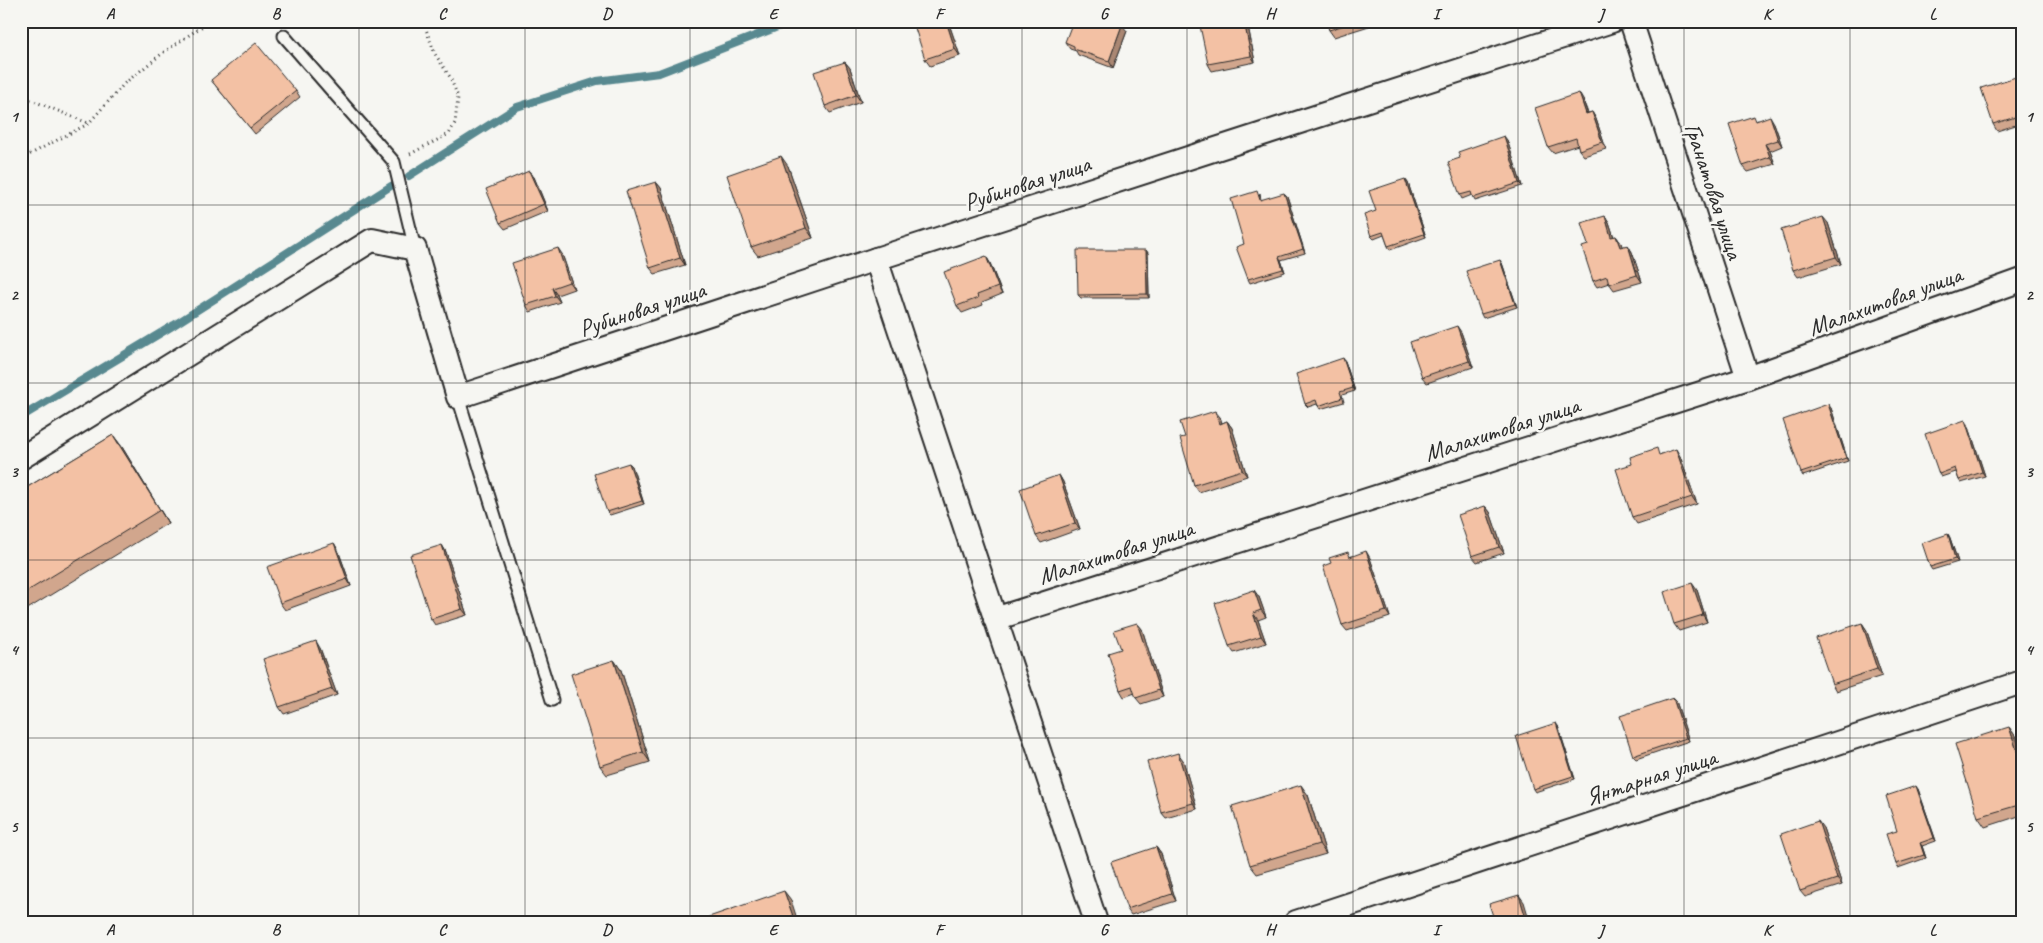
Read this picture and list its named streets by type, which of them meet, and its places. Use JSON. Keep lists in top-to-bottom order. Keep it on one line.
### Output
{"streets":{"street":["Рубиновая улица","Гранатовая улица","Малахитовая улица","Янтарная улица"]},"crossings":[["Гранатовая улица","Малахитовая улица"]],"grid":{"columns":["A","B","C","D","E","F","G","H","I","J","K","L"],"rows":["1","2","3","4","5"]}}
